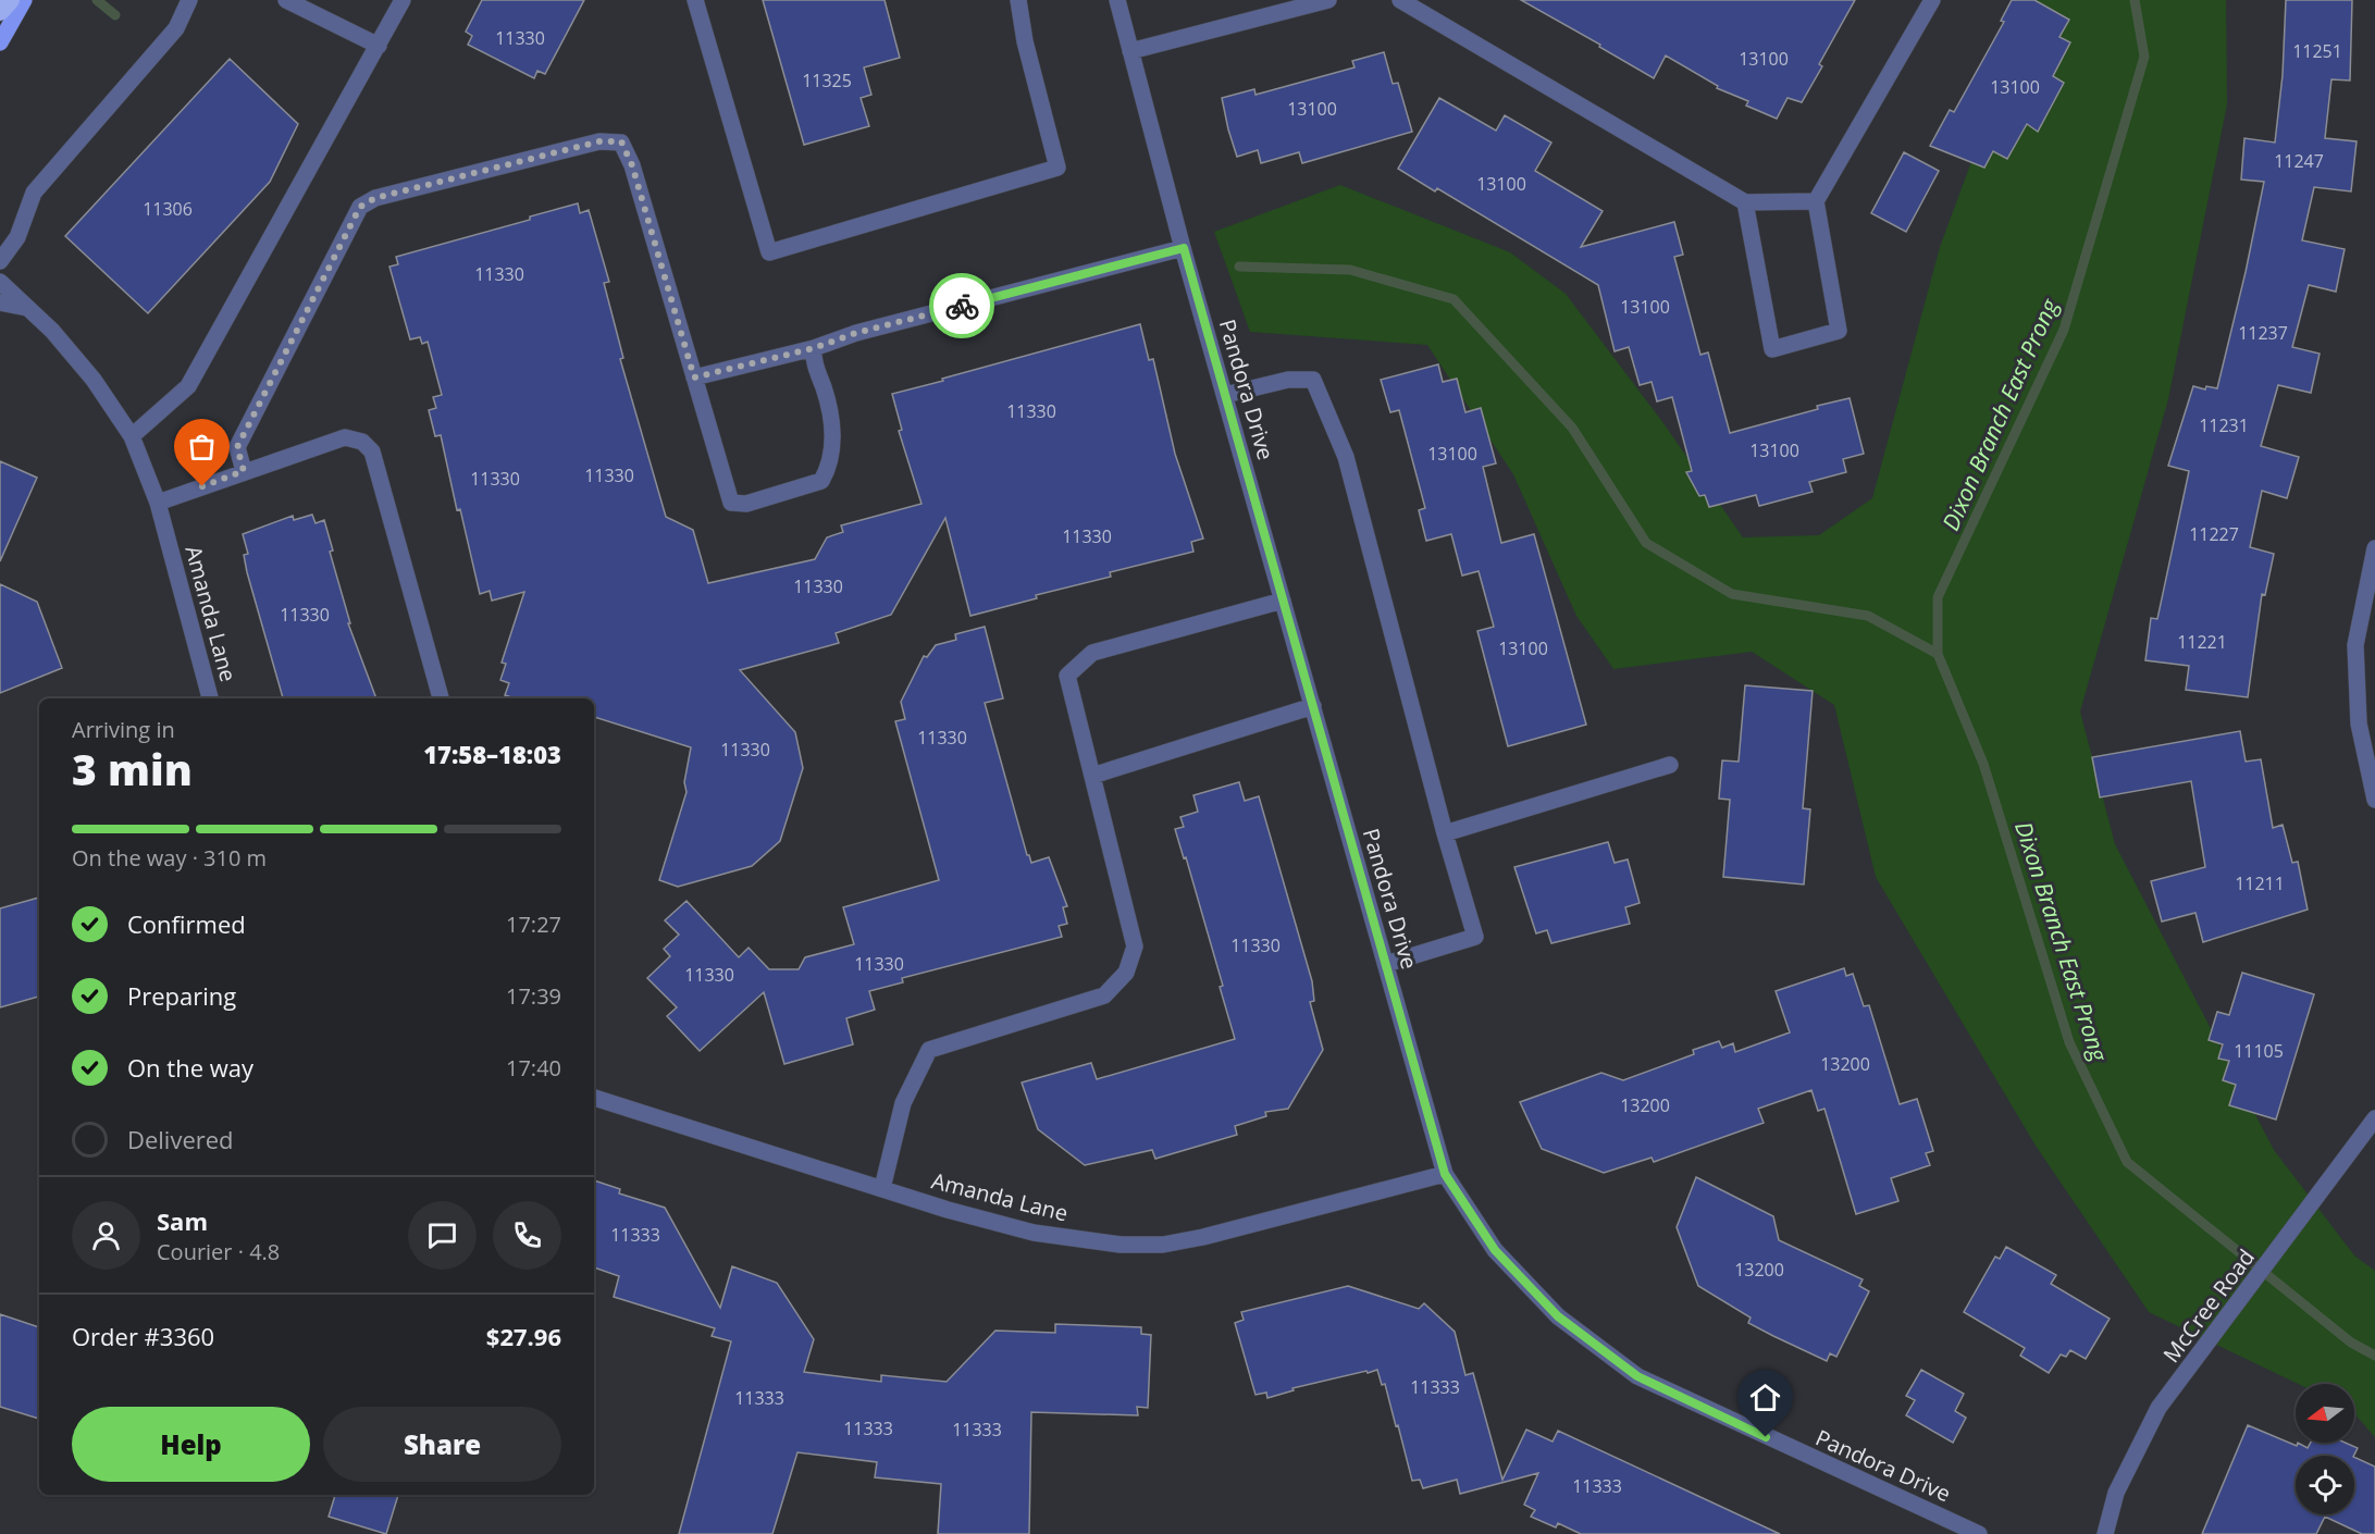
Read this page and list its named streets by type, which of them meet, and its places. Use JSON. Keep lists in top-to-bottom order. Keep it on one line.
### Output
{"streets":{"street":["Pandora Drive","Amanda Lane","McCree Road"]},"crossings":[["Pandora Drive","Amanda Lane"]],"water":["Dixon Branch East Prong"],"house_numbers":["11330","11251","13100","11325","13100","13100","11247","13100","11306","11330","13100","11237","11330","11231","13100","13100","11330","11330","11227","11330","11330","11330","11221","13100","11330","11330","11211","11330","11330","11330","11105","13200","13200","11333","13200","11333","11333","11333","11333","11333"],"north":"left","page":{"heading":["3 min","Arriving in","17:58–18:03"],"panel":["Sam","Courier · 4.8","Order #3360","$27.96"],"bar":"On the way · 310 m","list":[["Confirmed","17:27"],["Preparing","17:39"],["On the way","17:40"],"Delivered"],"buttons":["Help","Share"]}}
